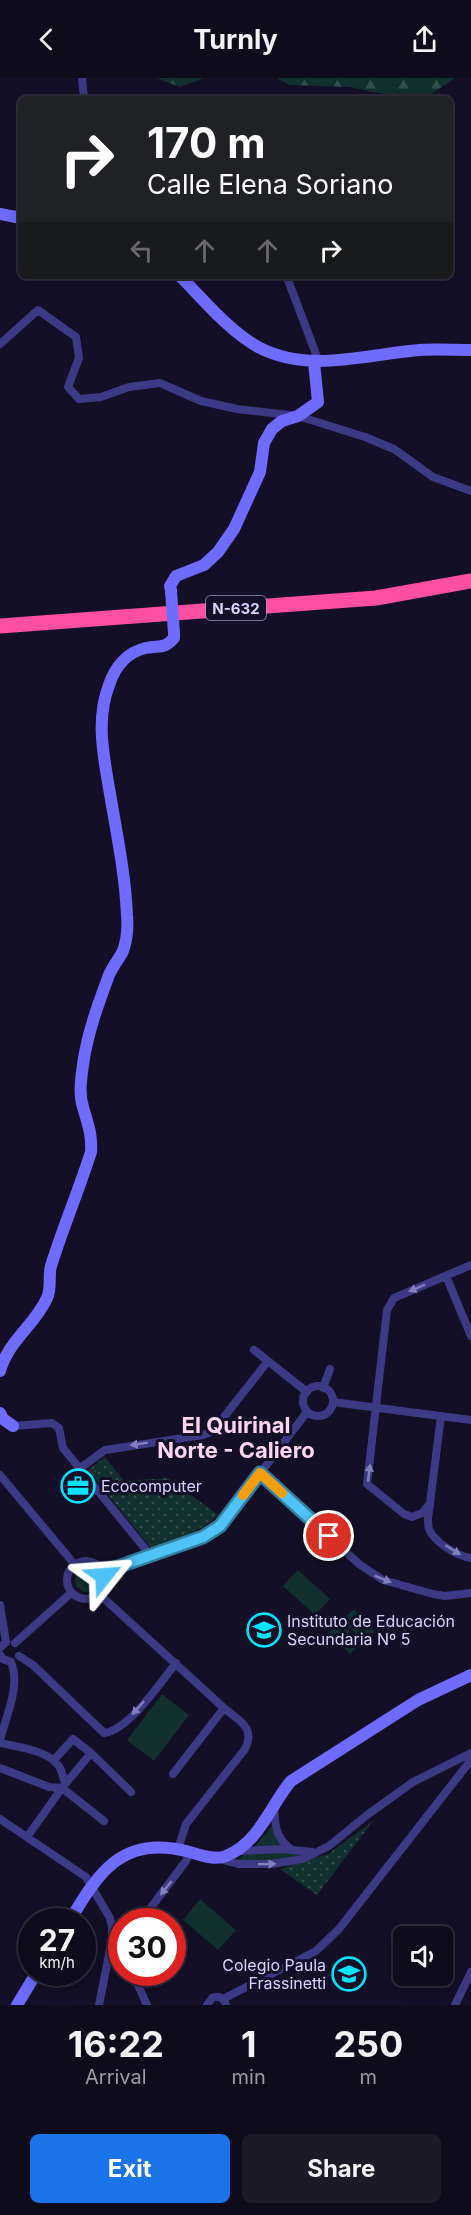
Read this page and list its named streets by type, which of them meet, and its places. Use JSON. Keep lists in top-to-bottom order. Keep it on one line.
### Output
{"streets":{"highway":["N-632"]},"districts":["El Quirinal Norte - Caliero"],"places":{"office":["Ecocomputer"],"school or university":["Instituto de Educación Secundaria Nº 5","Colegio Paula Frassinetti"]},"page":{"header":"Turnly","turn":["170 m","Calle Elena Soriano"],"speed":"27 km/h","limit":"30","eta":["16:22","Arrival","1","min","250","m"],"buttons":["Exit","Share"]}}
